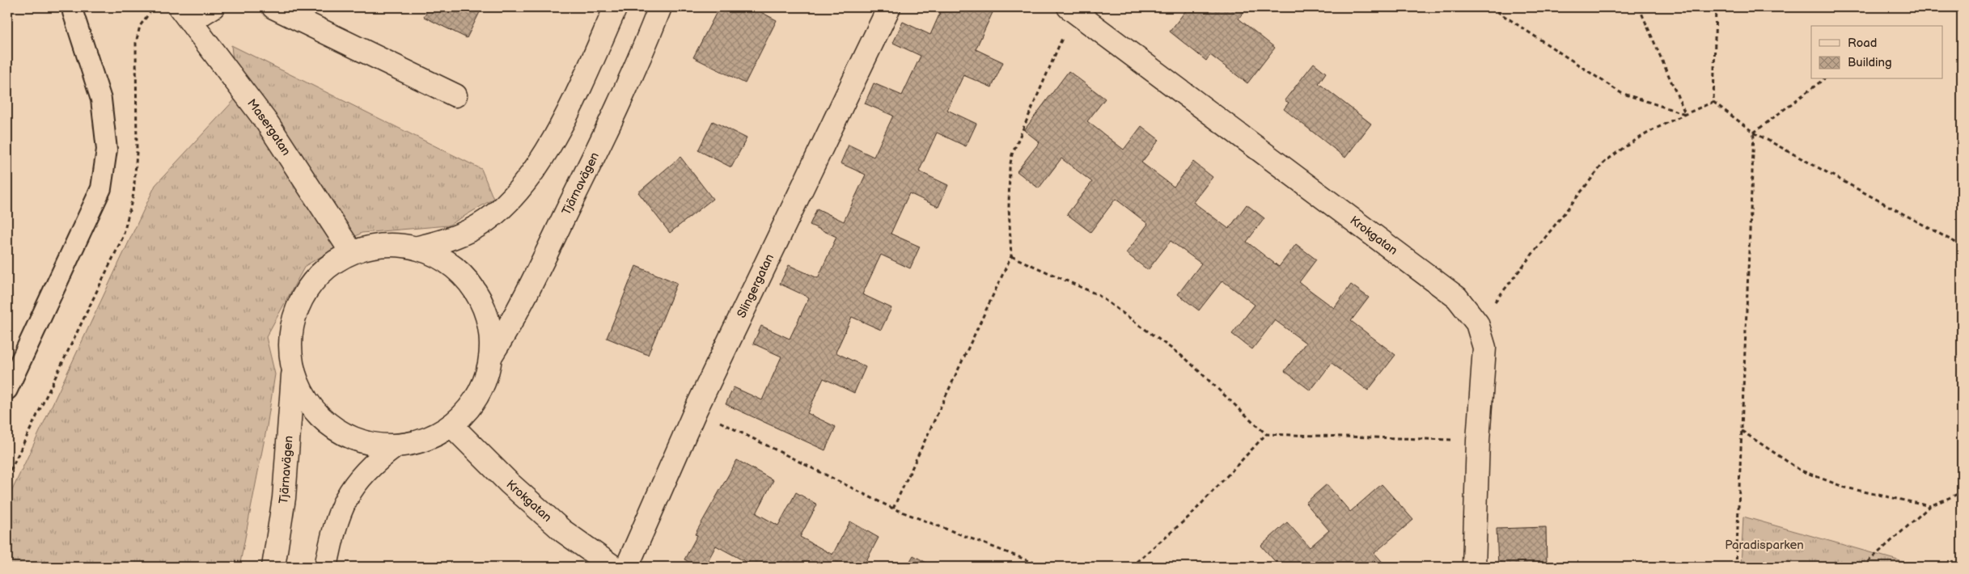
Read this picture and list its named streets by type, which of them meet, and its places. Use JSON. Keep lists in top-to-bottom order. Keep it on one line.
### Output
{"streets":{"main road":["Masergatan","Tjärnavägen","Krokgatan","Slingergatan"]},"crossings":[["Masergatan","Tjärnavägen"],["Tjärnavägen","Krokgatan"]],"parks":["Paradisparken"],"legend":["Road","Building"]}
